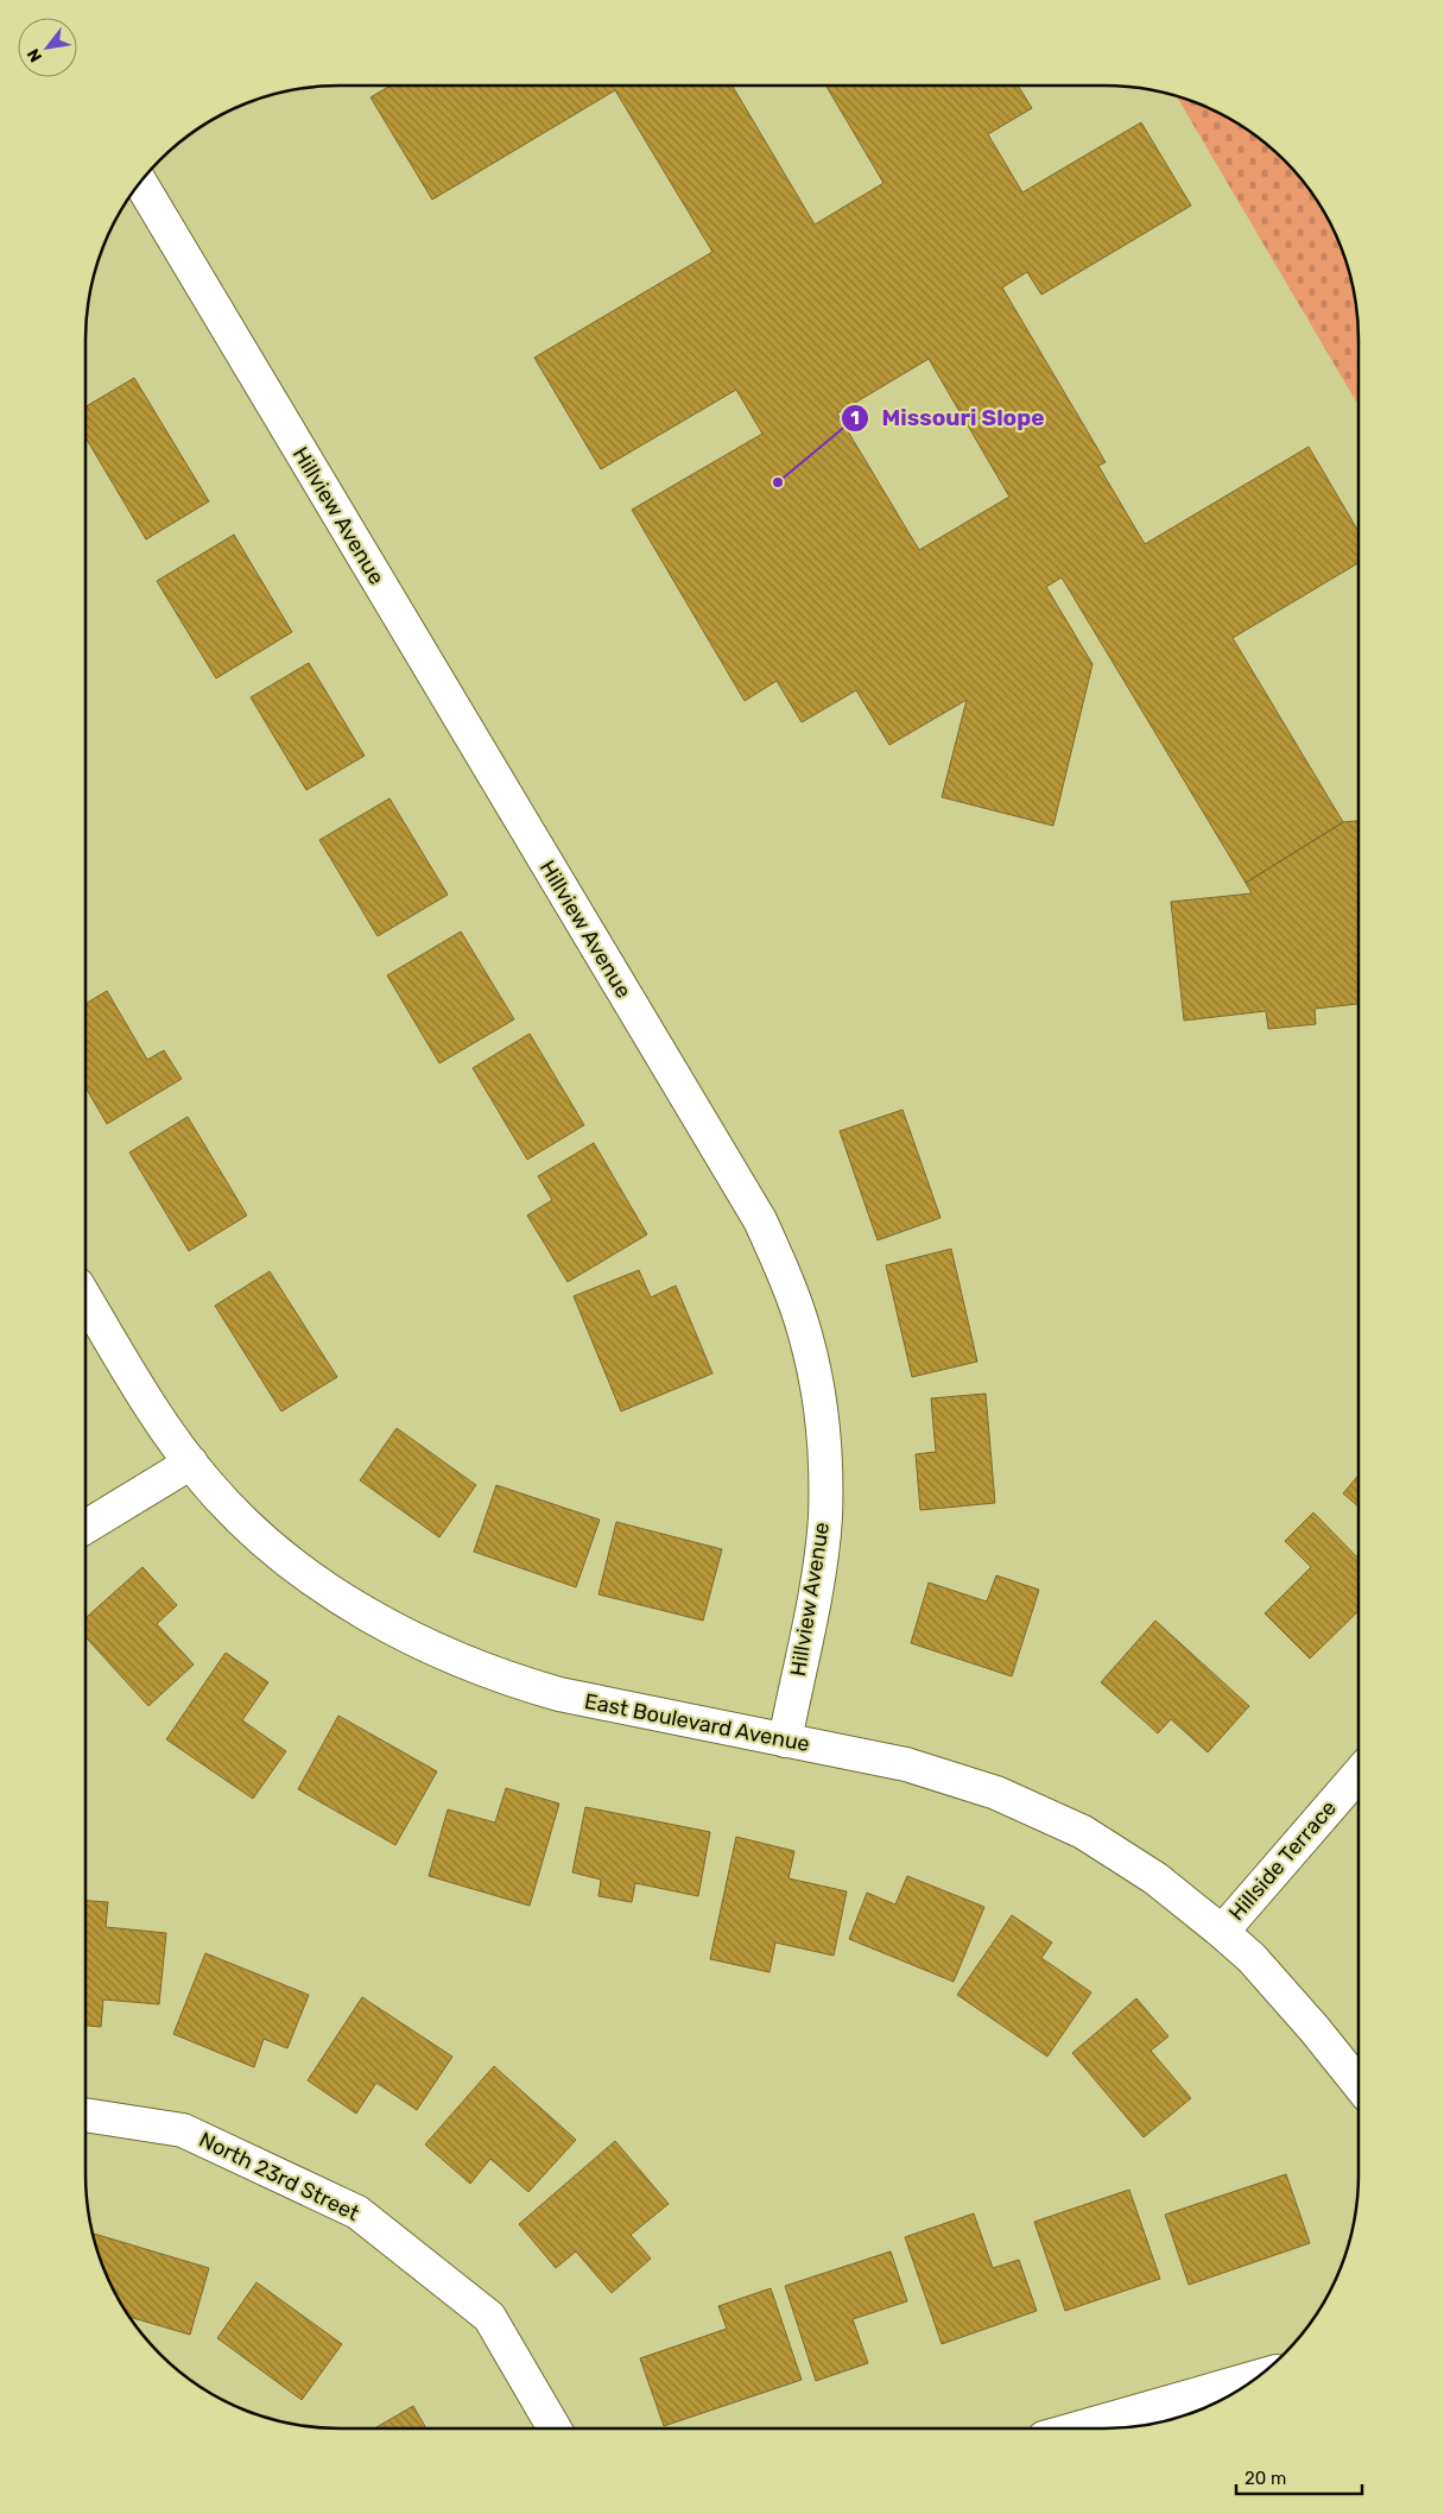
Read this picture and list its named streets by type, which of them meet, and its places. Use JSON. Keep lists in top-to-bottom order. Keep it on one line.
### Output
{"streets":{"street":["Hillview Avenue","East Boulevard Avenue","Hillside Terrace","North 23rd Street"]},"crossings":[["Hillview Avenue","East Boulevard Avenue"],["East Boulevard Avenue","Hillside Terrace"]],"places":["Missouri Slope"],"scale_bar":"20 m","north":"bottom left"}
